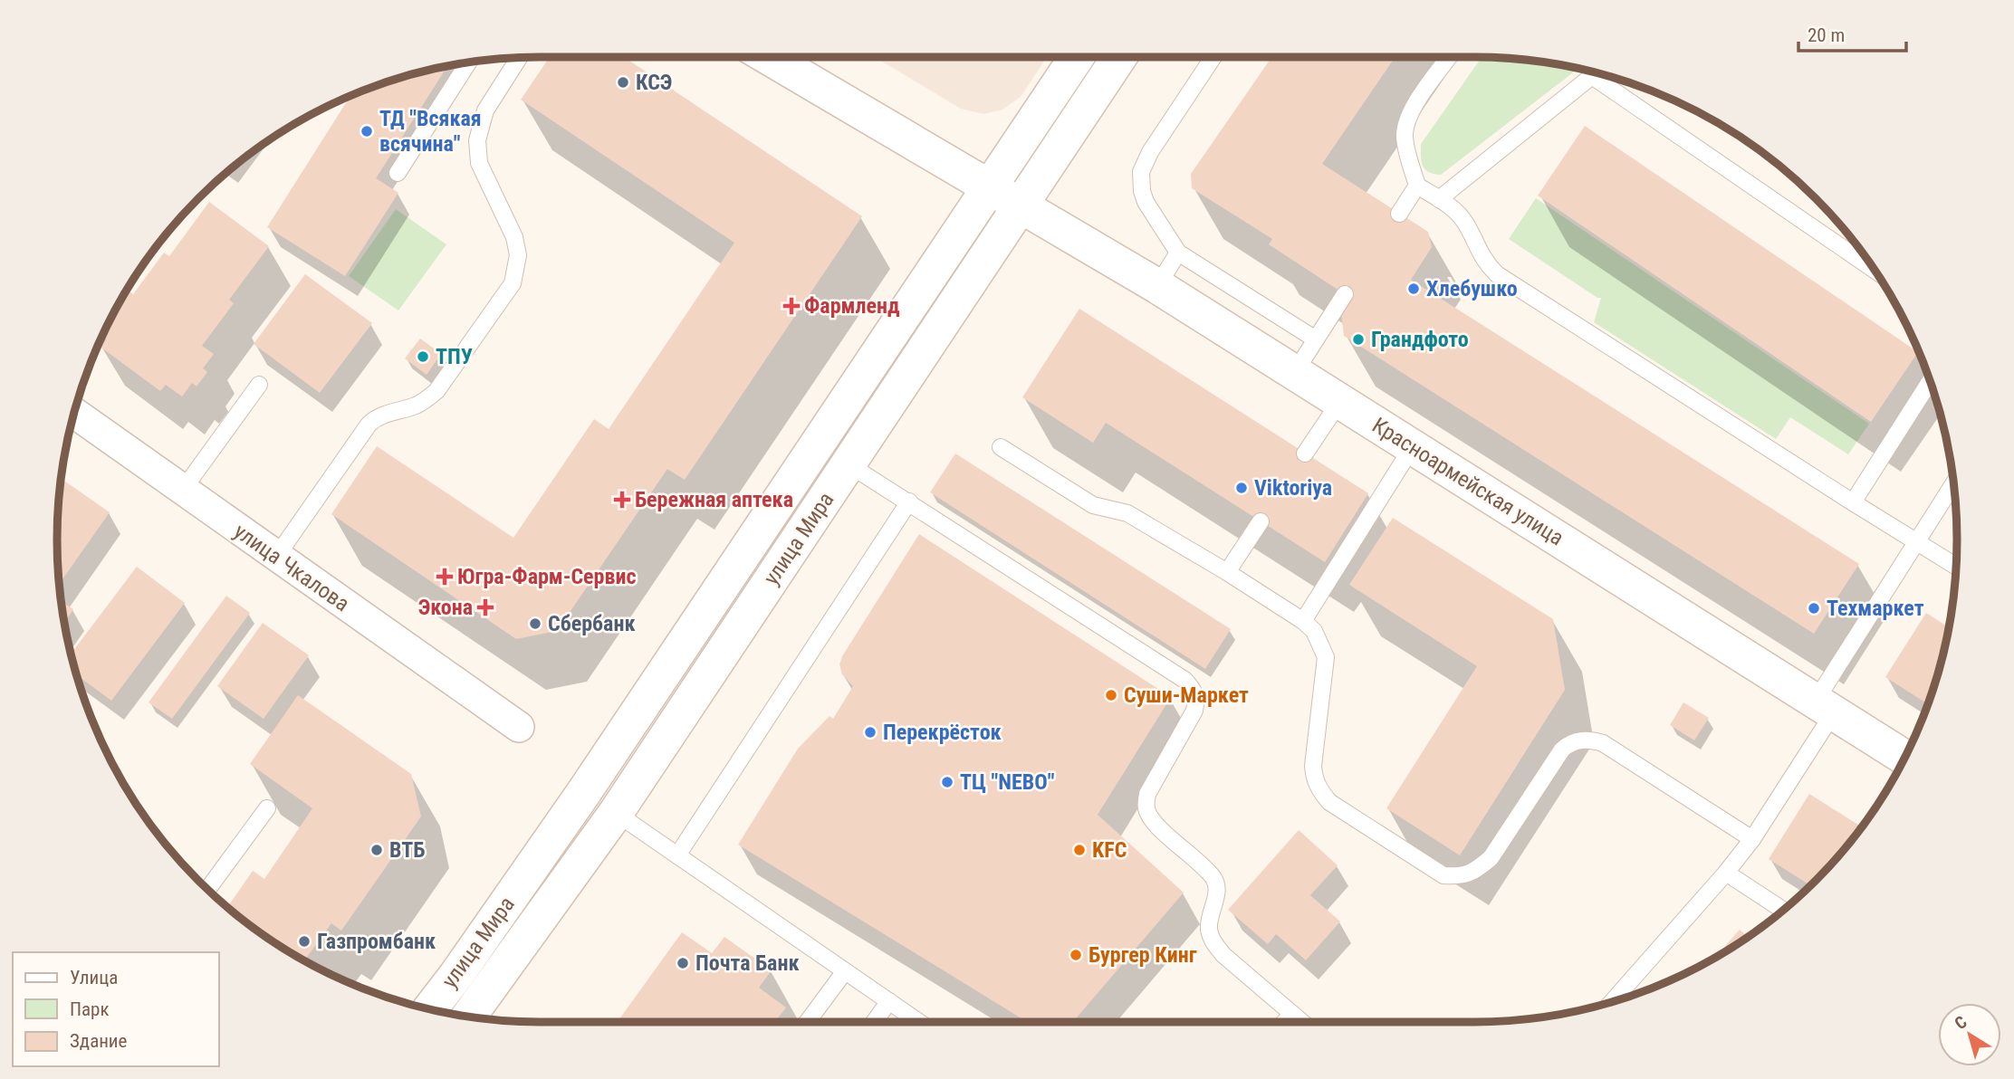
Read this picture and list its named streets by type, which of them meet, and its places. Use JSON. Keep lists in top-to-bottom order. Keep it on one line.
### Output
{"streets":{"main road":["Красноармейская улица","улица Мира"],"street":["улица Чкалова"]},"crossings":[["Красноармейская улица","улица Мира"]],"places":{"other":["КСЭ","ТД \"Всякая всячина\"","Хлебушко","Грандфото","ТПУ","Viktoriya","Техмаркет","Сбербанк","Суши-Маркет","Перекрёсток","ТЦ \"NEBO\"","ВТБ","KFC","Газпромбанк","Бургер Кинг","Почта Банк"],"health":["Фармленд","Бережная аптека","Югра-Фарм-Сервис","Экона"]},"legend":["Улица","Парк","Здание"],"scale_bar":"20 m","north":"top left"}
